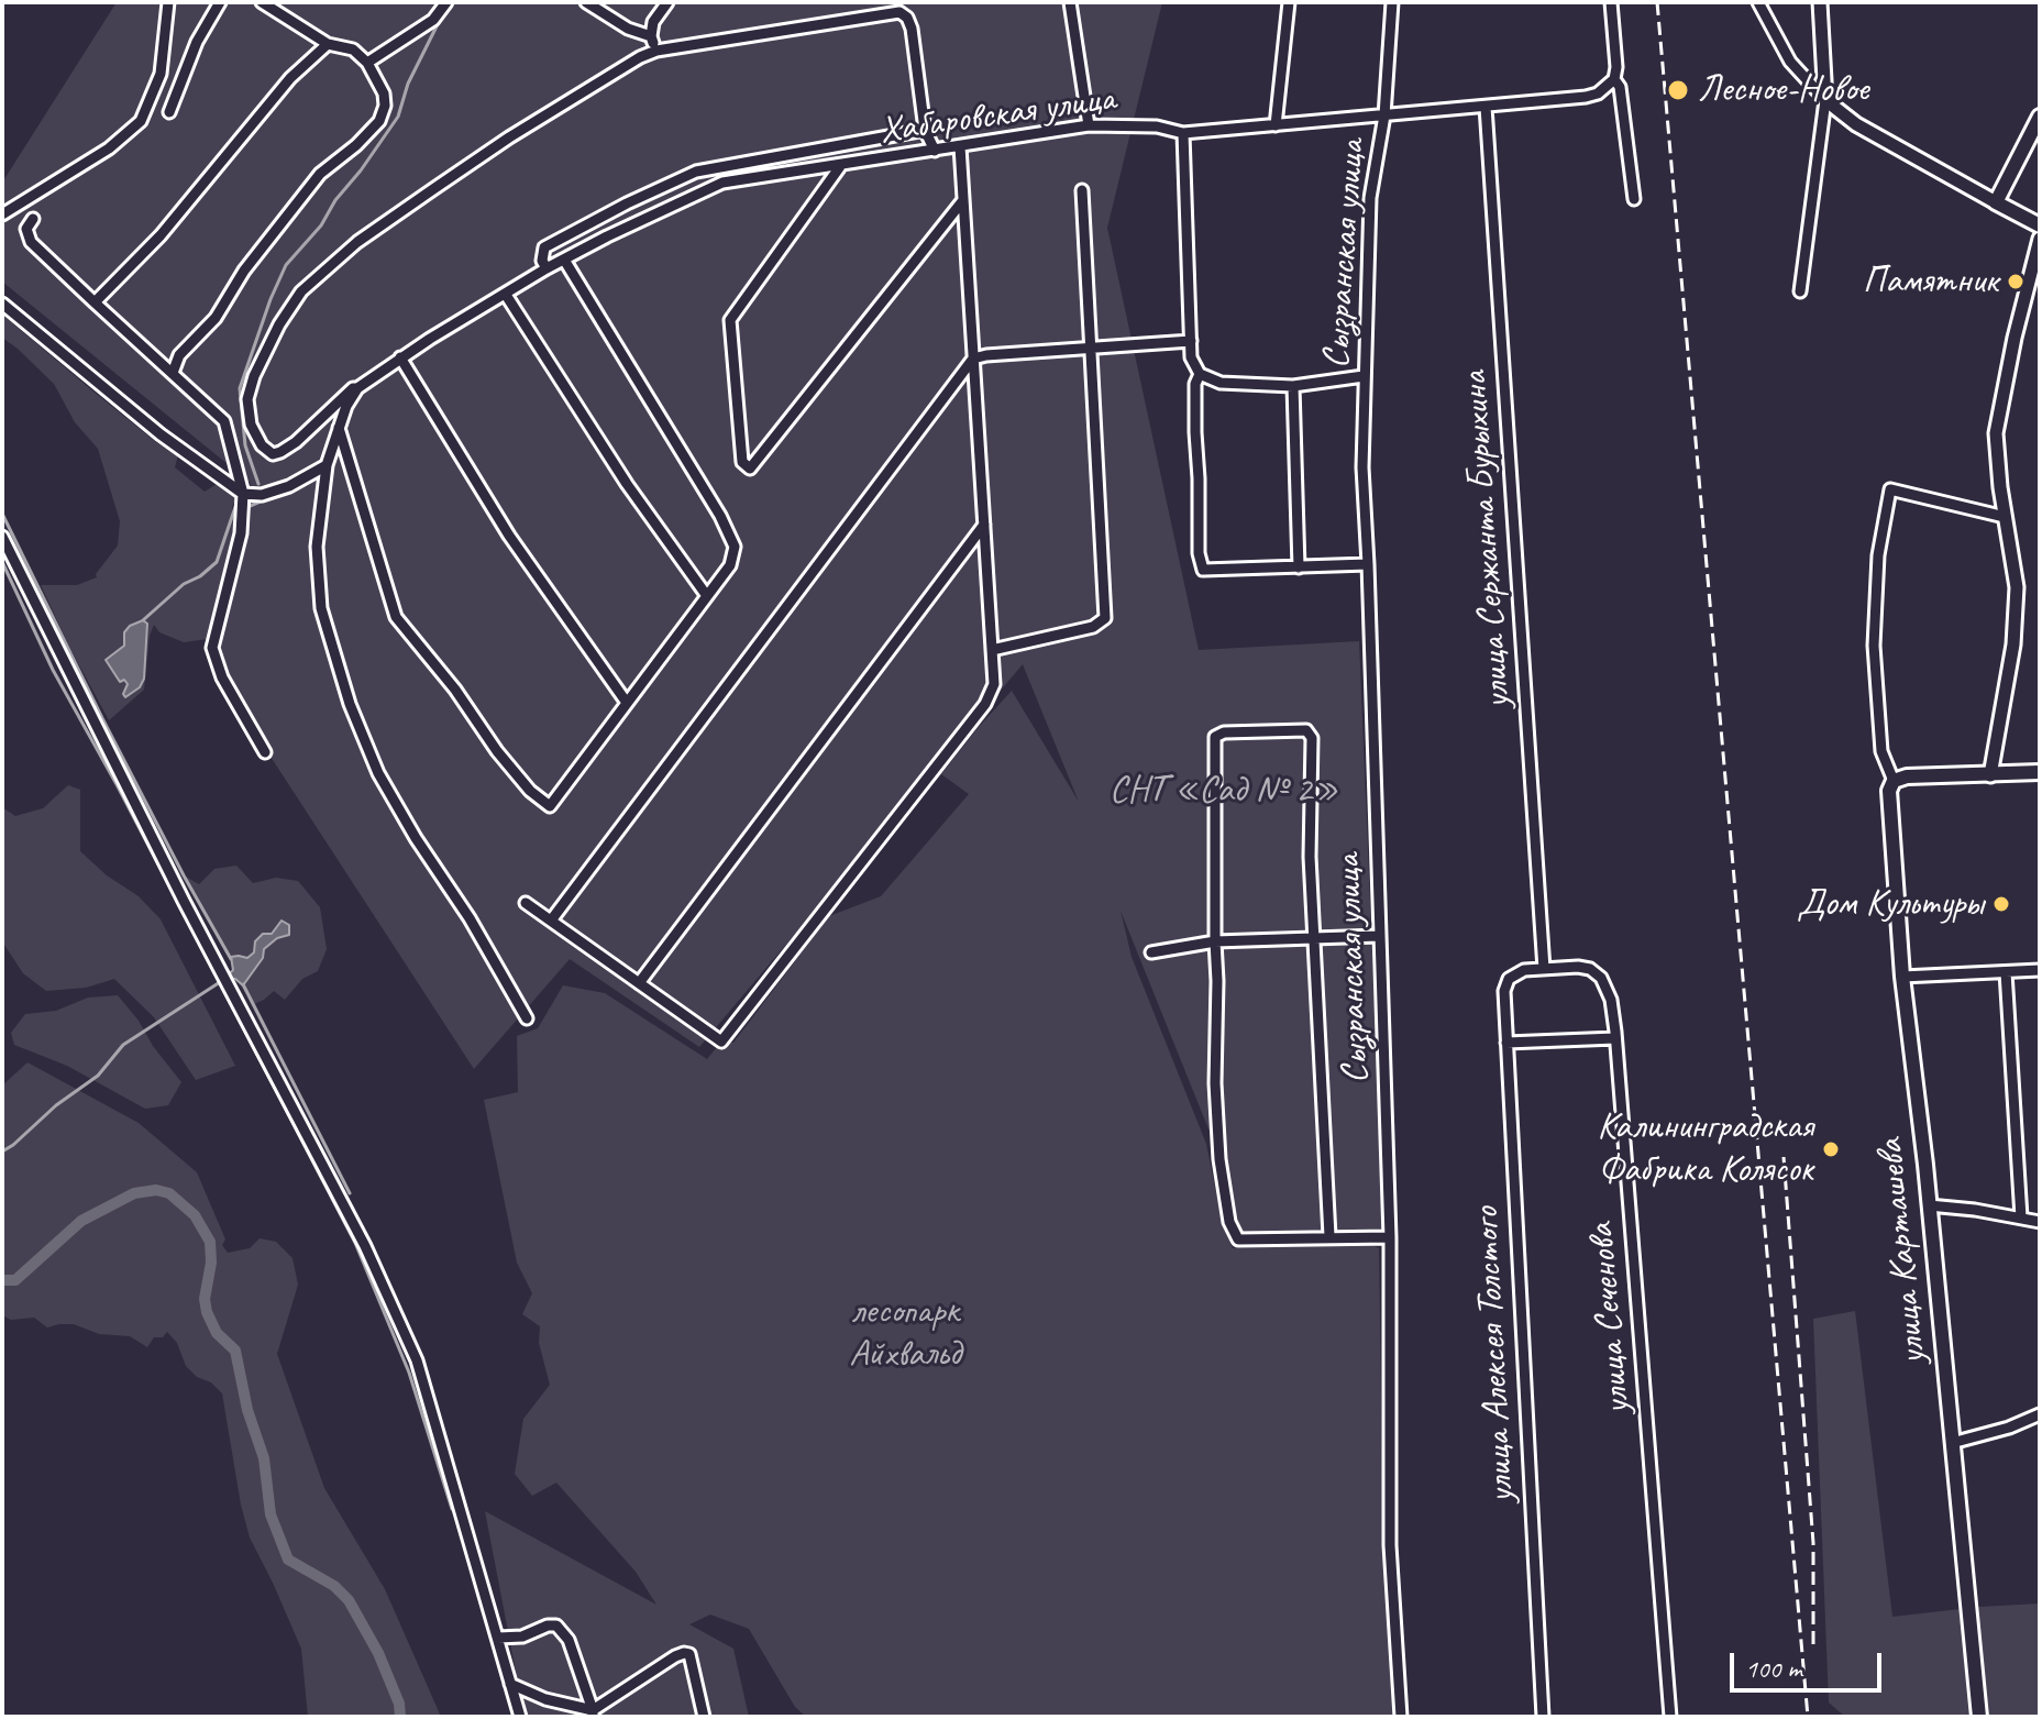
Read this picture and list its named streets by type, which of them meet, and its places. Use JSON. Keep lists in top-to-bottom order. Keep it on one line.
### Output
{"streets":{"main road":["улица Карташева"],"street":["Хабаровская улица","Сызранская улица","улица Сержанта Бурыхина","улица Сеченова","улица Алексея Толстого"]},"crossings":[["Хабаровская улица","Сызранская улица"],["Хабаровская улица","улица Сержанта Бурыхина"],["улица Сержанта Бурыхина","улица Сеченова"],["улица Сержанта Бурыхина","улица Алексея Толстого"],["улица Сеченова","улица Алексея Толстого"]],"parks":["СНТ «Сад № 2»","лесопарк Айхвальд"],"places":["Лесное-Новое","Памятник","Дом Культуры","Калининградская Фабрика Колясок"],"scale_bar":"100 m"}
